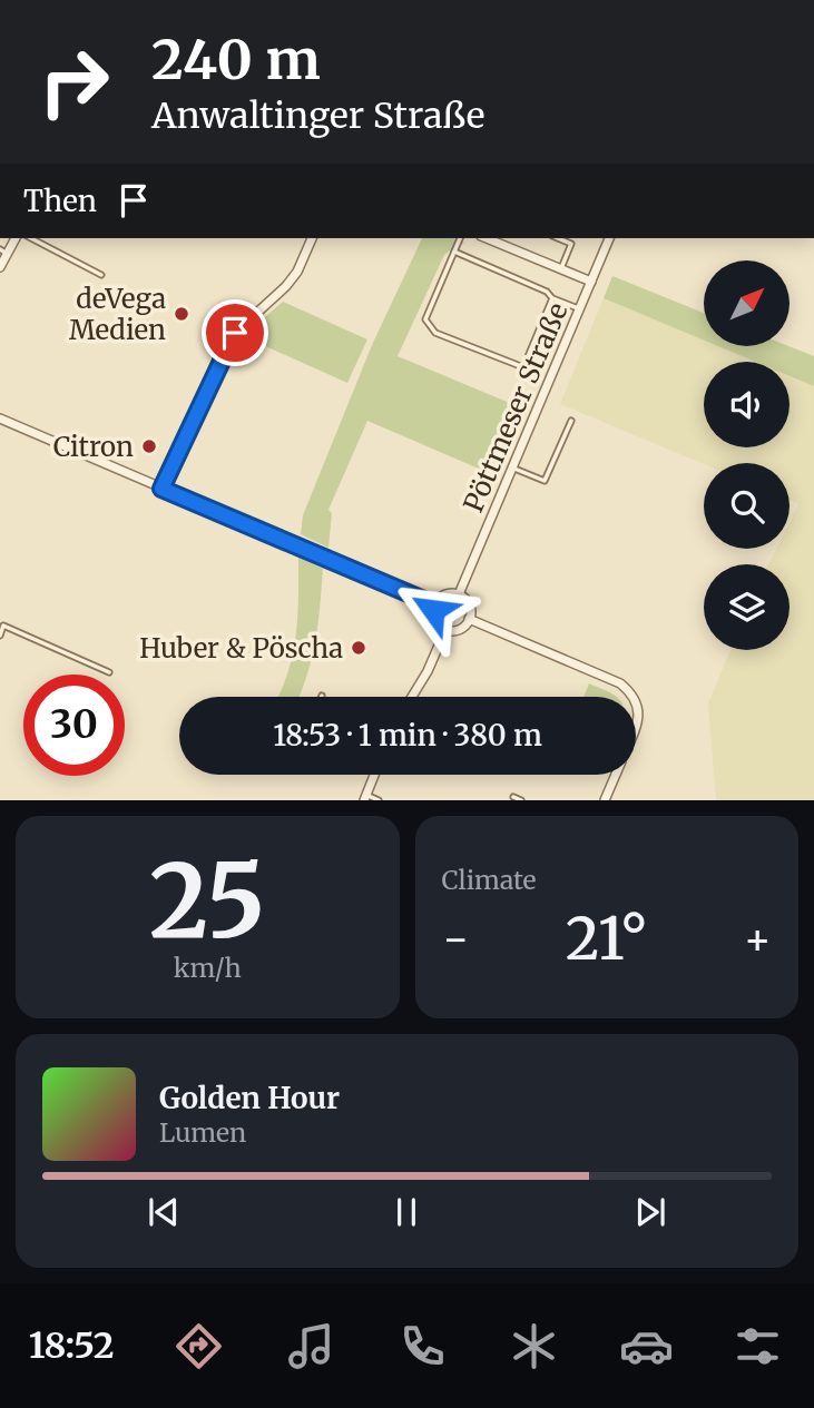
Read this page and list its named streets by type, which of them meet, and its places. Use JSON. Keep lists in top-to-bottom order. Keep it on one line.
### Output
{"streets":{"street":["Pöttmeser Straße"]},"places":["deVega Medien","Citron","Huber & Pöscha"],"north":"top right","page":{"turn":["240 m","Anwaltinger Straße"],"then":"Then","limit":"30","trip":"18:53 · 1 min · 380 m","tile":[["25","km/h"],"Climate"],"heat":["−","21°","+"],"song":["Golden Hour","Lumen"],"tabs":"18:52"}}
